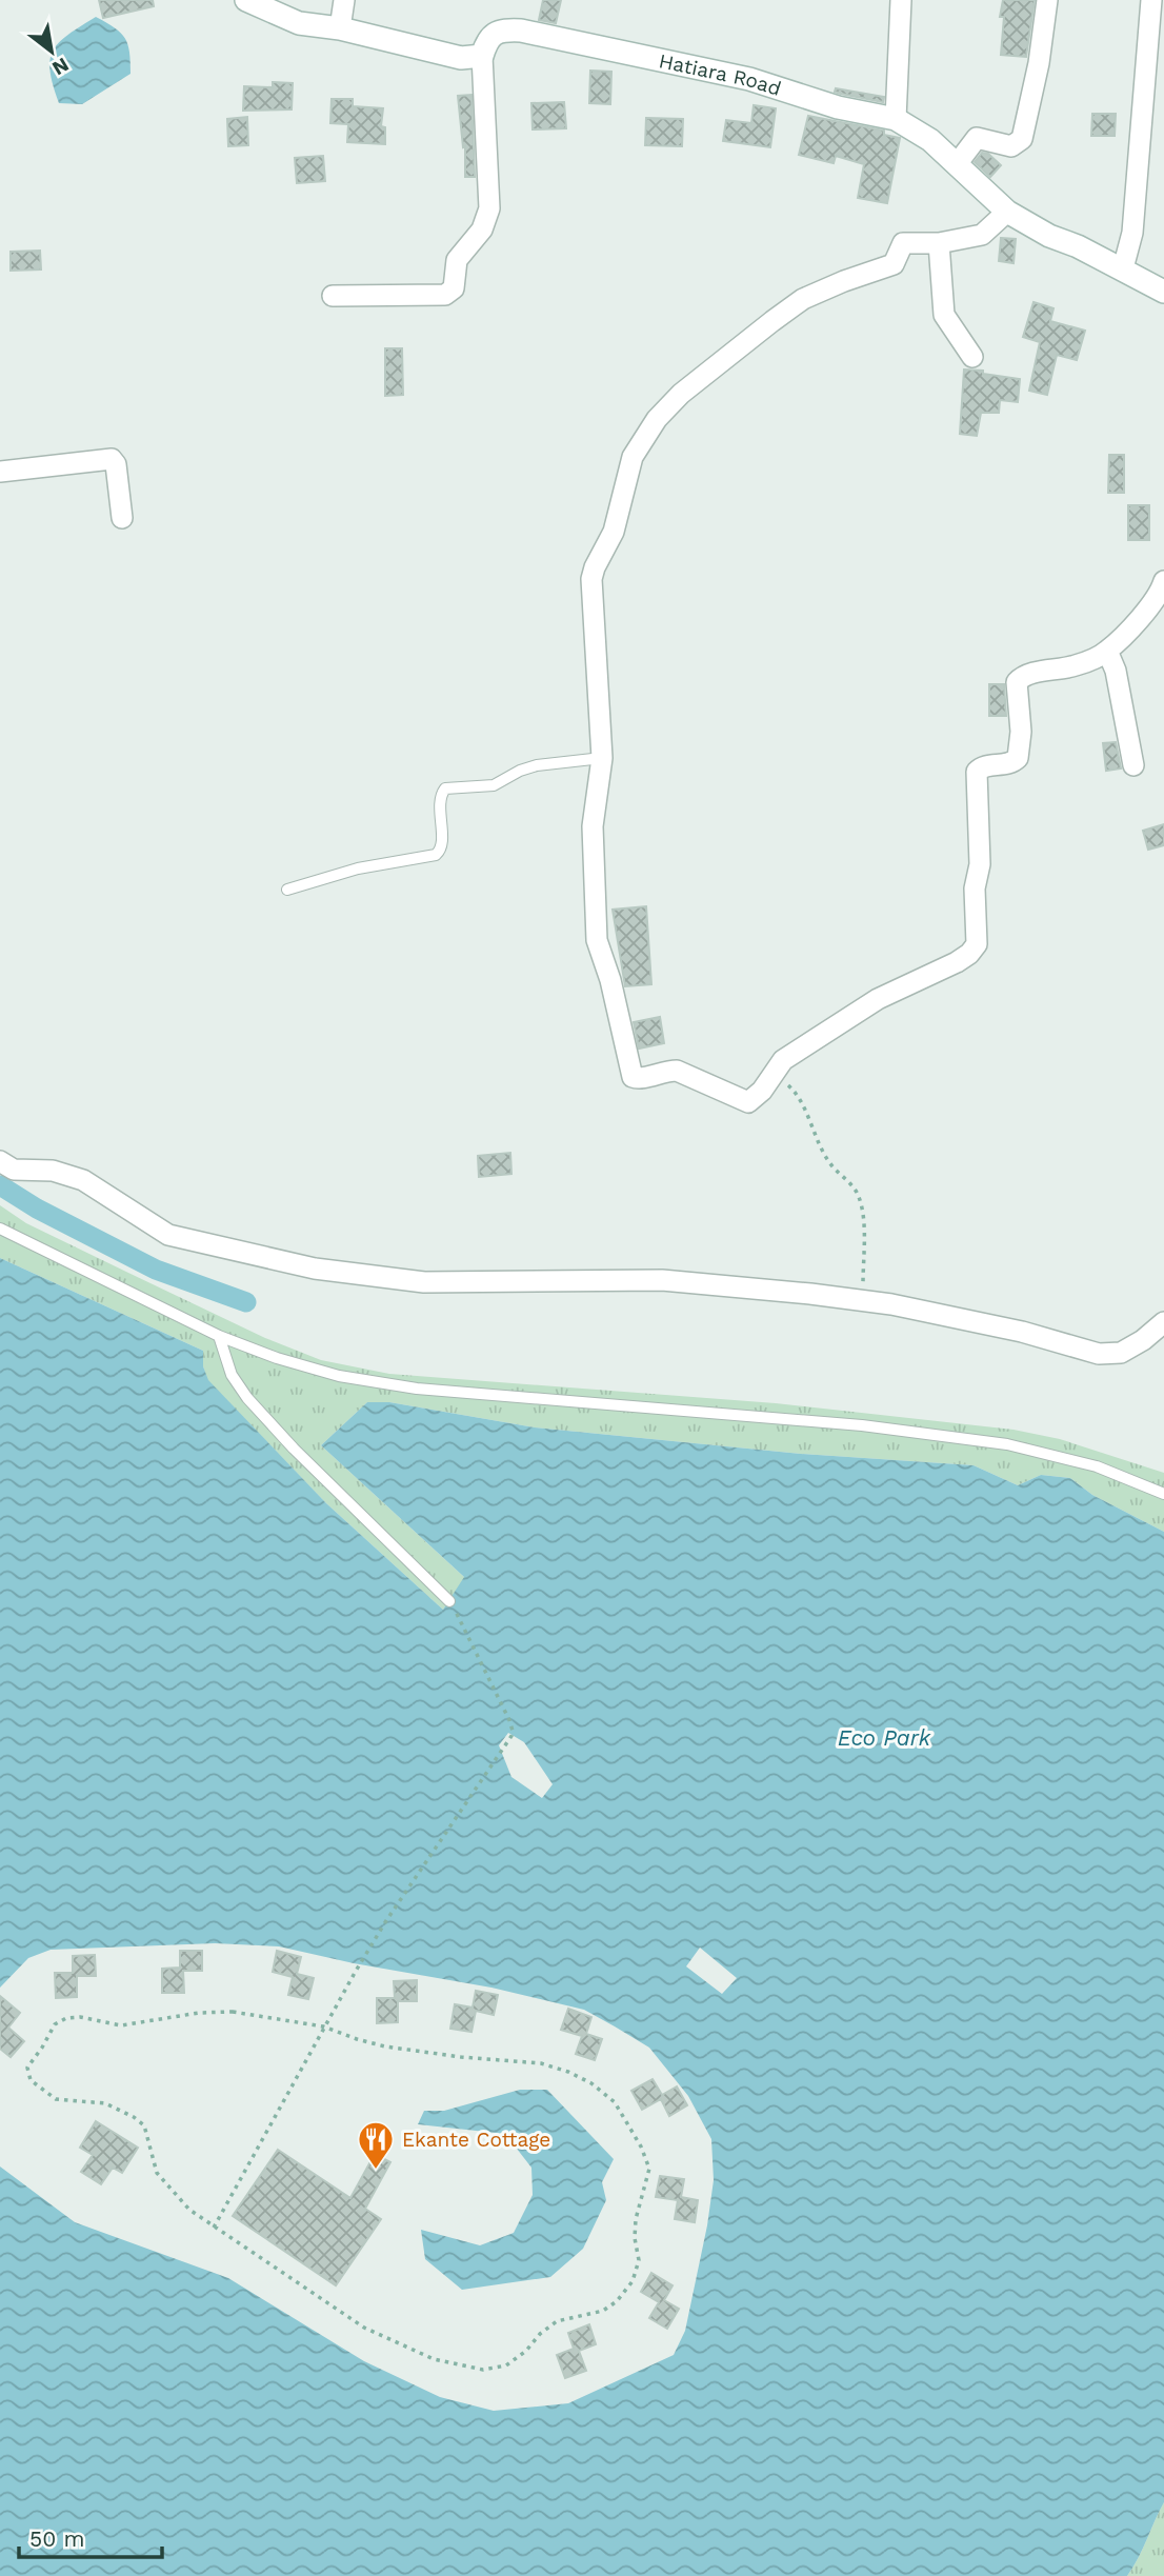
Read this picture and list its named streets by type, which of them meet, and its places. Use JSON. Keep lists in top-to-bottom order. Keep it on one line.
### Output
{"streets":{"street":["Hatiara Road"]},"water":["Eco Park"],"places":{"restaurant":["Ekante Cottage"]},"scale_bar":"50 m","north":"bottom right"}
